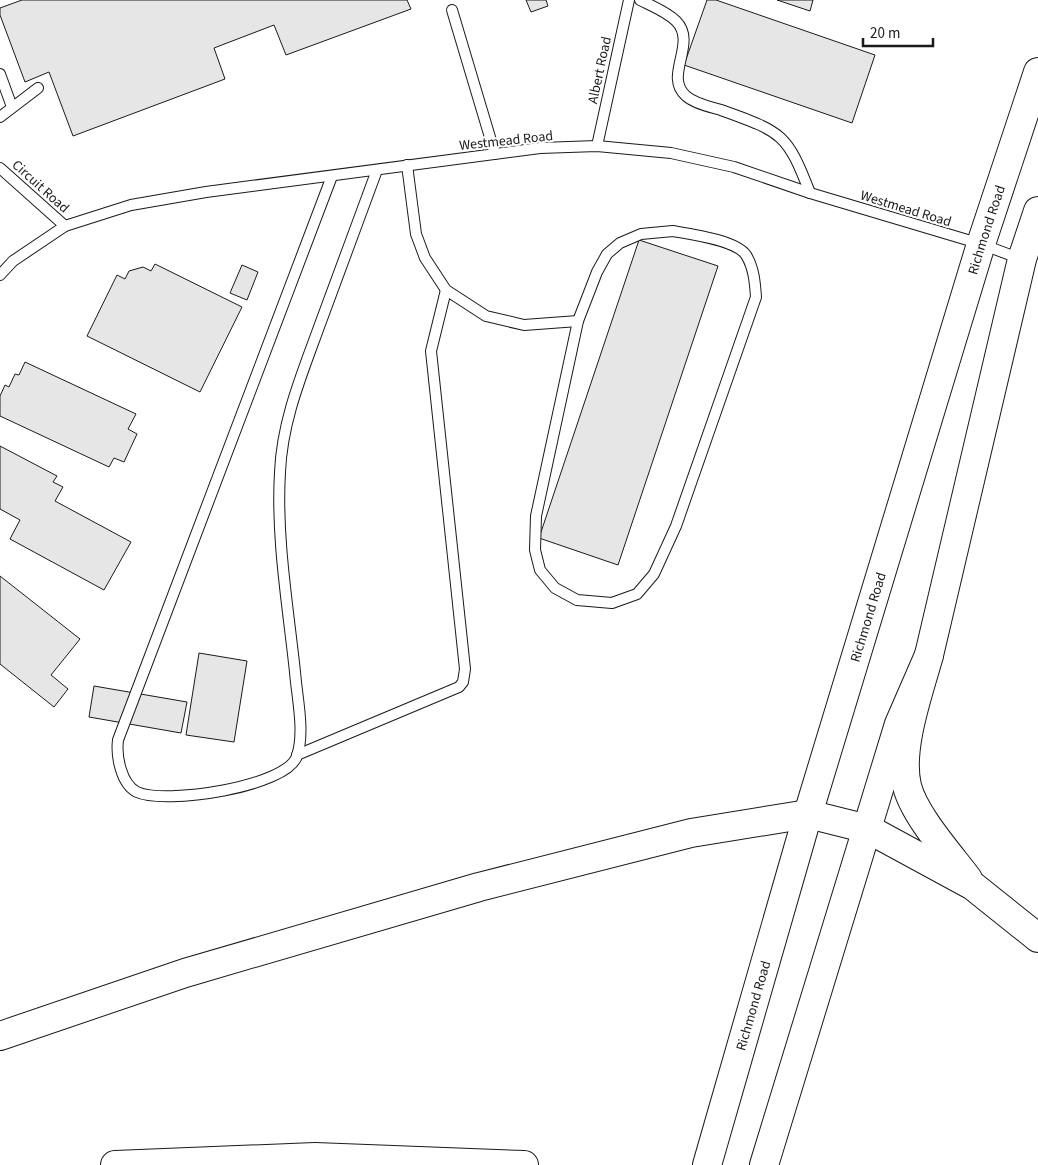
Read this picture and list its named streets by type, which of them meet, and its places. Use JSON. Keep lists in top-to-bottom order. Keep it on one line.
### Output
{"streets":{"highway":["Richmond Road"],"lane":["Albert Road","Westmead Road","Circuit Road"]},"crossings":[["Albert Road","Westmead Road"],["Westmead Road","Circuit Road"],["Westmead Road","Richmond Road"]],"scale_bar":"20 m"}
